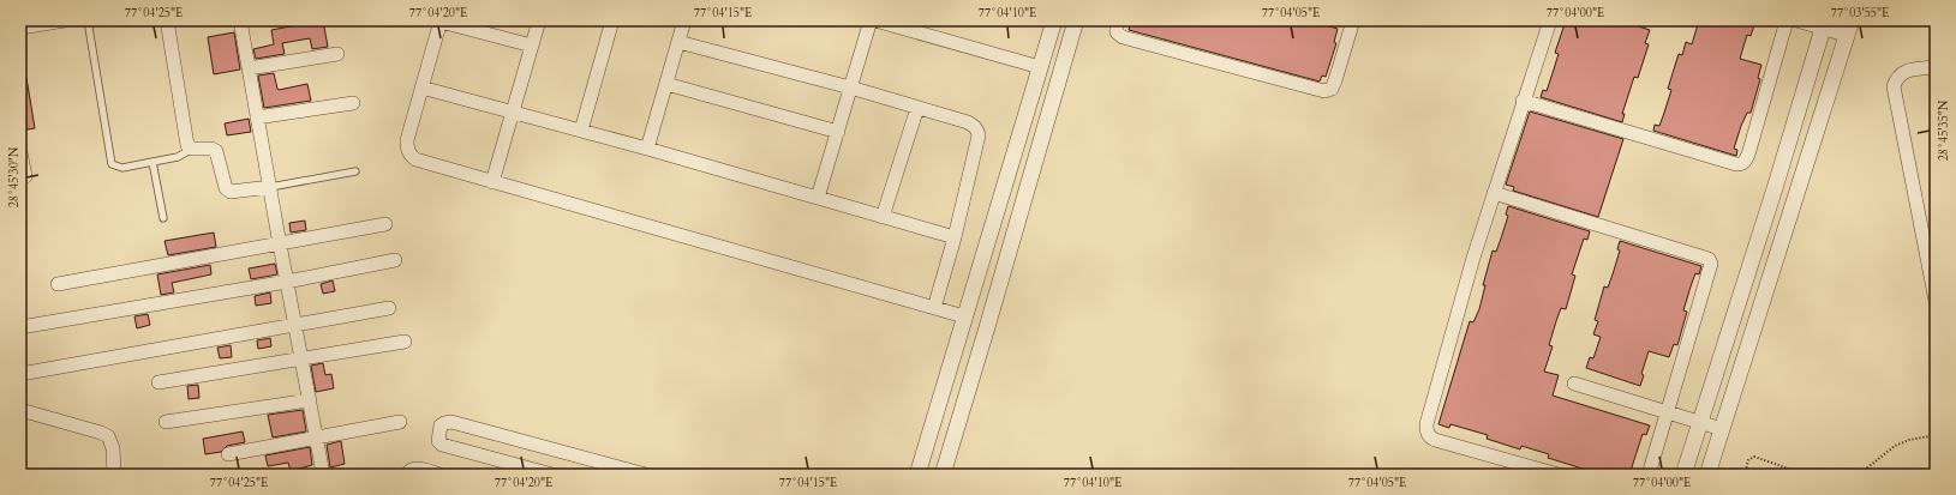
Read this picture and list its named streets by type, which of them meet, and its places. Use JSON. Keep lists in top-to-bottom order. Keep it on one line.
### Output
{"coordinates":["77°04'25\"E","77°04'20\"E","77°04'15\"E","77°04'10\"E","77°04'05\"E","77°04'00\"E","77°03'55\"E","28°45'35\"N","28°45'30\"N"]}
